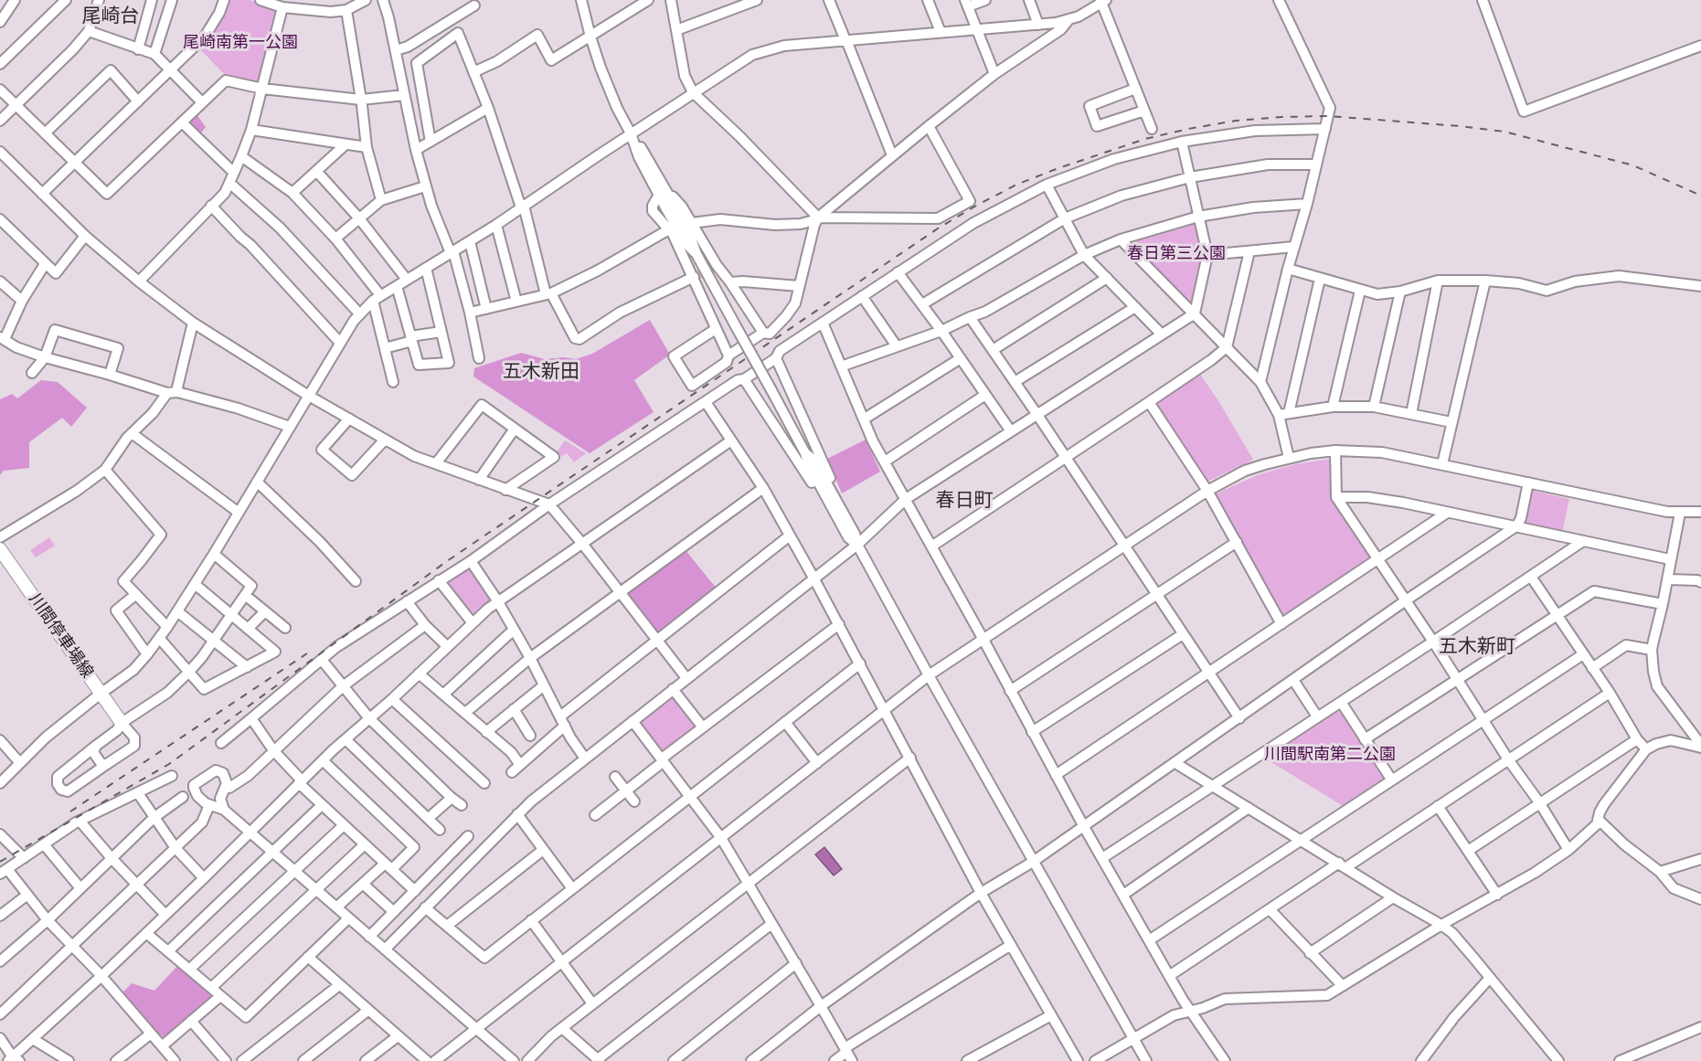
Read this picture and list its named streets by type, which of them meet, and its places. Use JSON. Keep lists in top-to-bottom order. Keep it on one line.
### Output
{"streets":{"main road":["川間停車場線"]},"districts":["尾崎台","五木新田","春日町","五木新町"],"parks":["尾崎南第一公園","春日第三公園","川間駅南第二公園"]}
